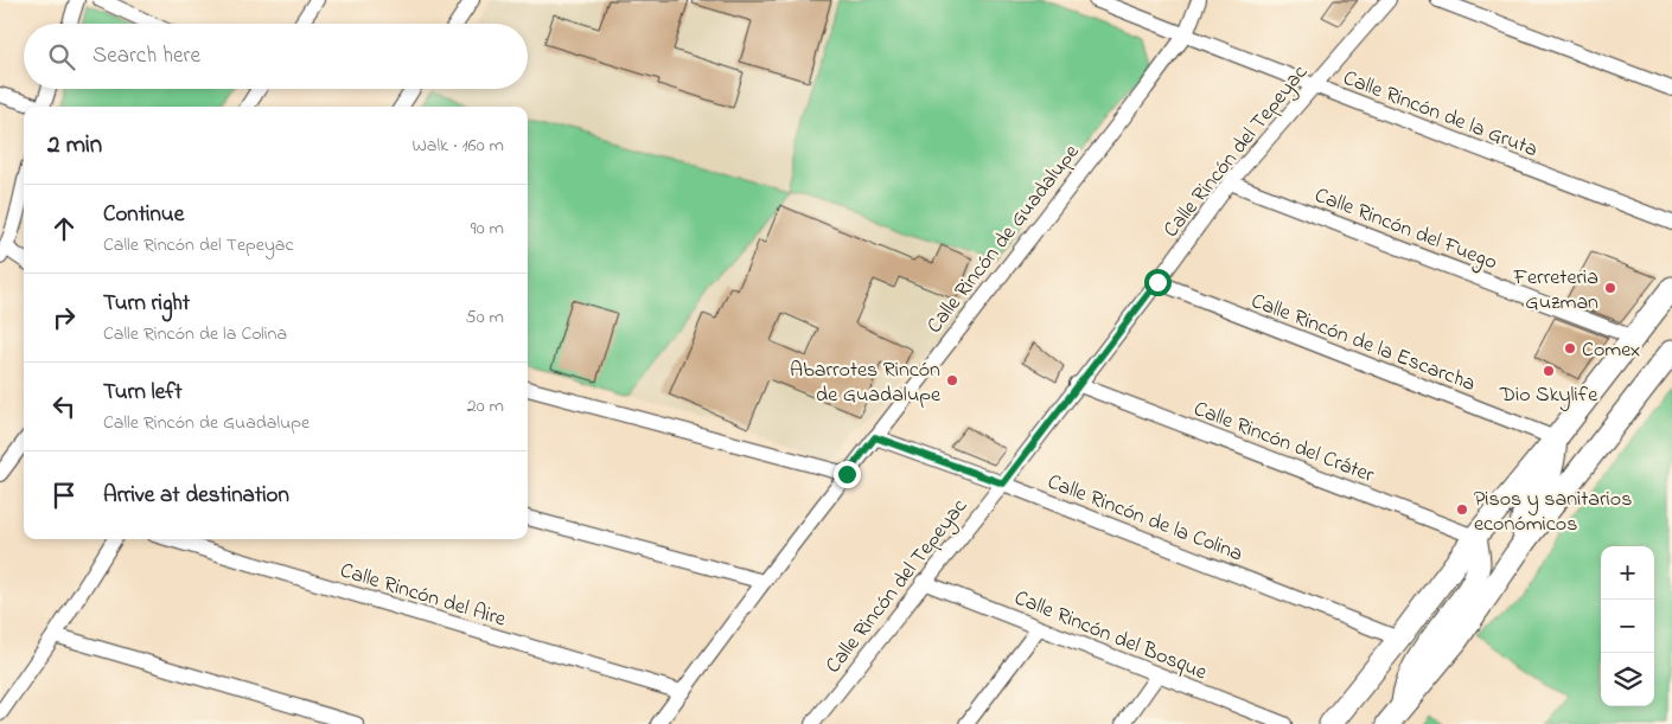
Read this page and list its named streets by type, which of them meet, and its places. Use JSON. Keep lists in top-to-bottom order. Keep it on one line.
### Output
{"streets":{"street":["Calle Rincón de la Gruta","Calle Rincón del Tepeyac","Calle Rincón del Fuego","Calle Rincón de Guadalupe","Calle Rincón de la Escarcha","Calle Rincón del Cráter","Calle Rincón de la Colina","Calle Rincón del Aire","Calle Rincón del Bosque"]},"crossings":[["Calle Rincón de la Gruta","Calle Rincón del Tepeyac"],["Calle Rincón de la Gruta","Calle Rincón de Guadalupe"],["Calle Rincón del Tepeyac","Calle Rincón del Fuego"],["Calle Rincón del Tepeyac","Calle Rincón de la Escarcha"],["Calle Rincón del Tepeyac","Calle Rincón del Cráter"],["Calle Rincón del Tepeyac","Calle Rincón de la Colina"],["Calle Rincón del Tepeyac","Calle Rincón del Bosque"],["Calle Rincón de Guadalupe","Calle Rincón de la Colina"],["Calle Rincón de Guadalupe","Calle Rincón del Aire"]],"places":["Ferreteria Guzman","Comex","Dio Skylife","Abarrotes Rincón de Guadalupe","Pisos y sanitarios económicos"],"page":{"search":"Search here","heading":["2 min","Walk · 160 m"],"list":[["Continue","Calle Rincón del Tepeyac","90 m"],["Turn right","Calle Rincón de la Colina","50 m"],["Turn left","Calle Rincón de Guadalupe","20 m"],"Arrive at destination"],"map_buttons":["+","−"]}}
